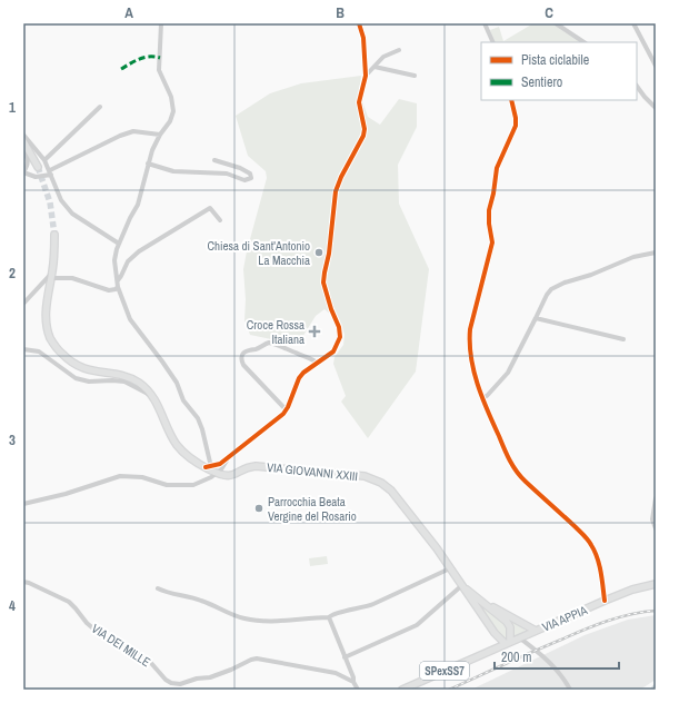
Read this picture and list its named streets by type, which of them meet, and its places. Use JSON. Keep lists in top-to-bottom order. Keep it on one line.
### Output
{"streets":{"main road":["VIA GIOVANNI XXIII","VIA APPIA","SPexSS7"],"street":["VIA DEI MILLE"]},"crossings":[["VIA GIOVANNI XXIII","VIA APPIA"]],"places":{"other":["Chiesa di Sant'Antonio La Macchia","Parrocchia Beata Vergine del Rosario"],"health":["Croce Rossa Italiana"]},"legend":["Pista ciclabile","Sentiero"],"scale_bar":"200 m","grid":{"columns":["A","B","C"],"rows":["1","2","3","4"]}}
